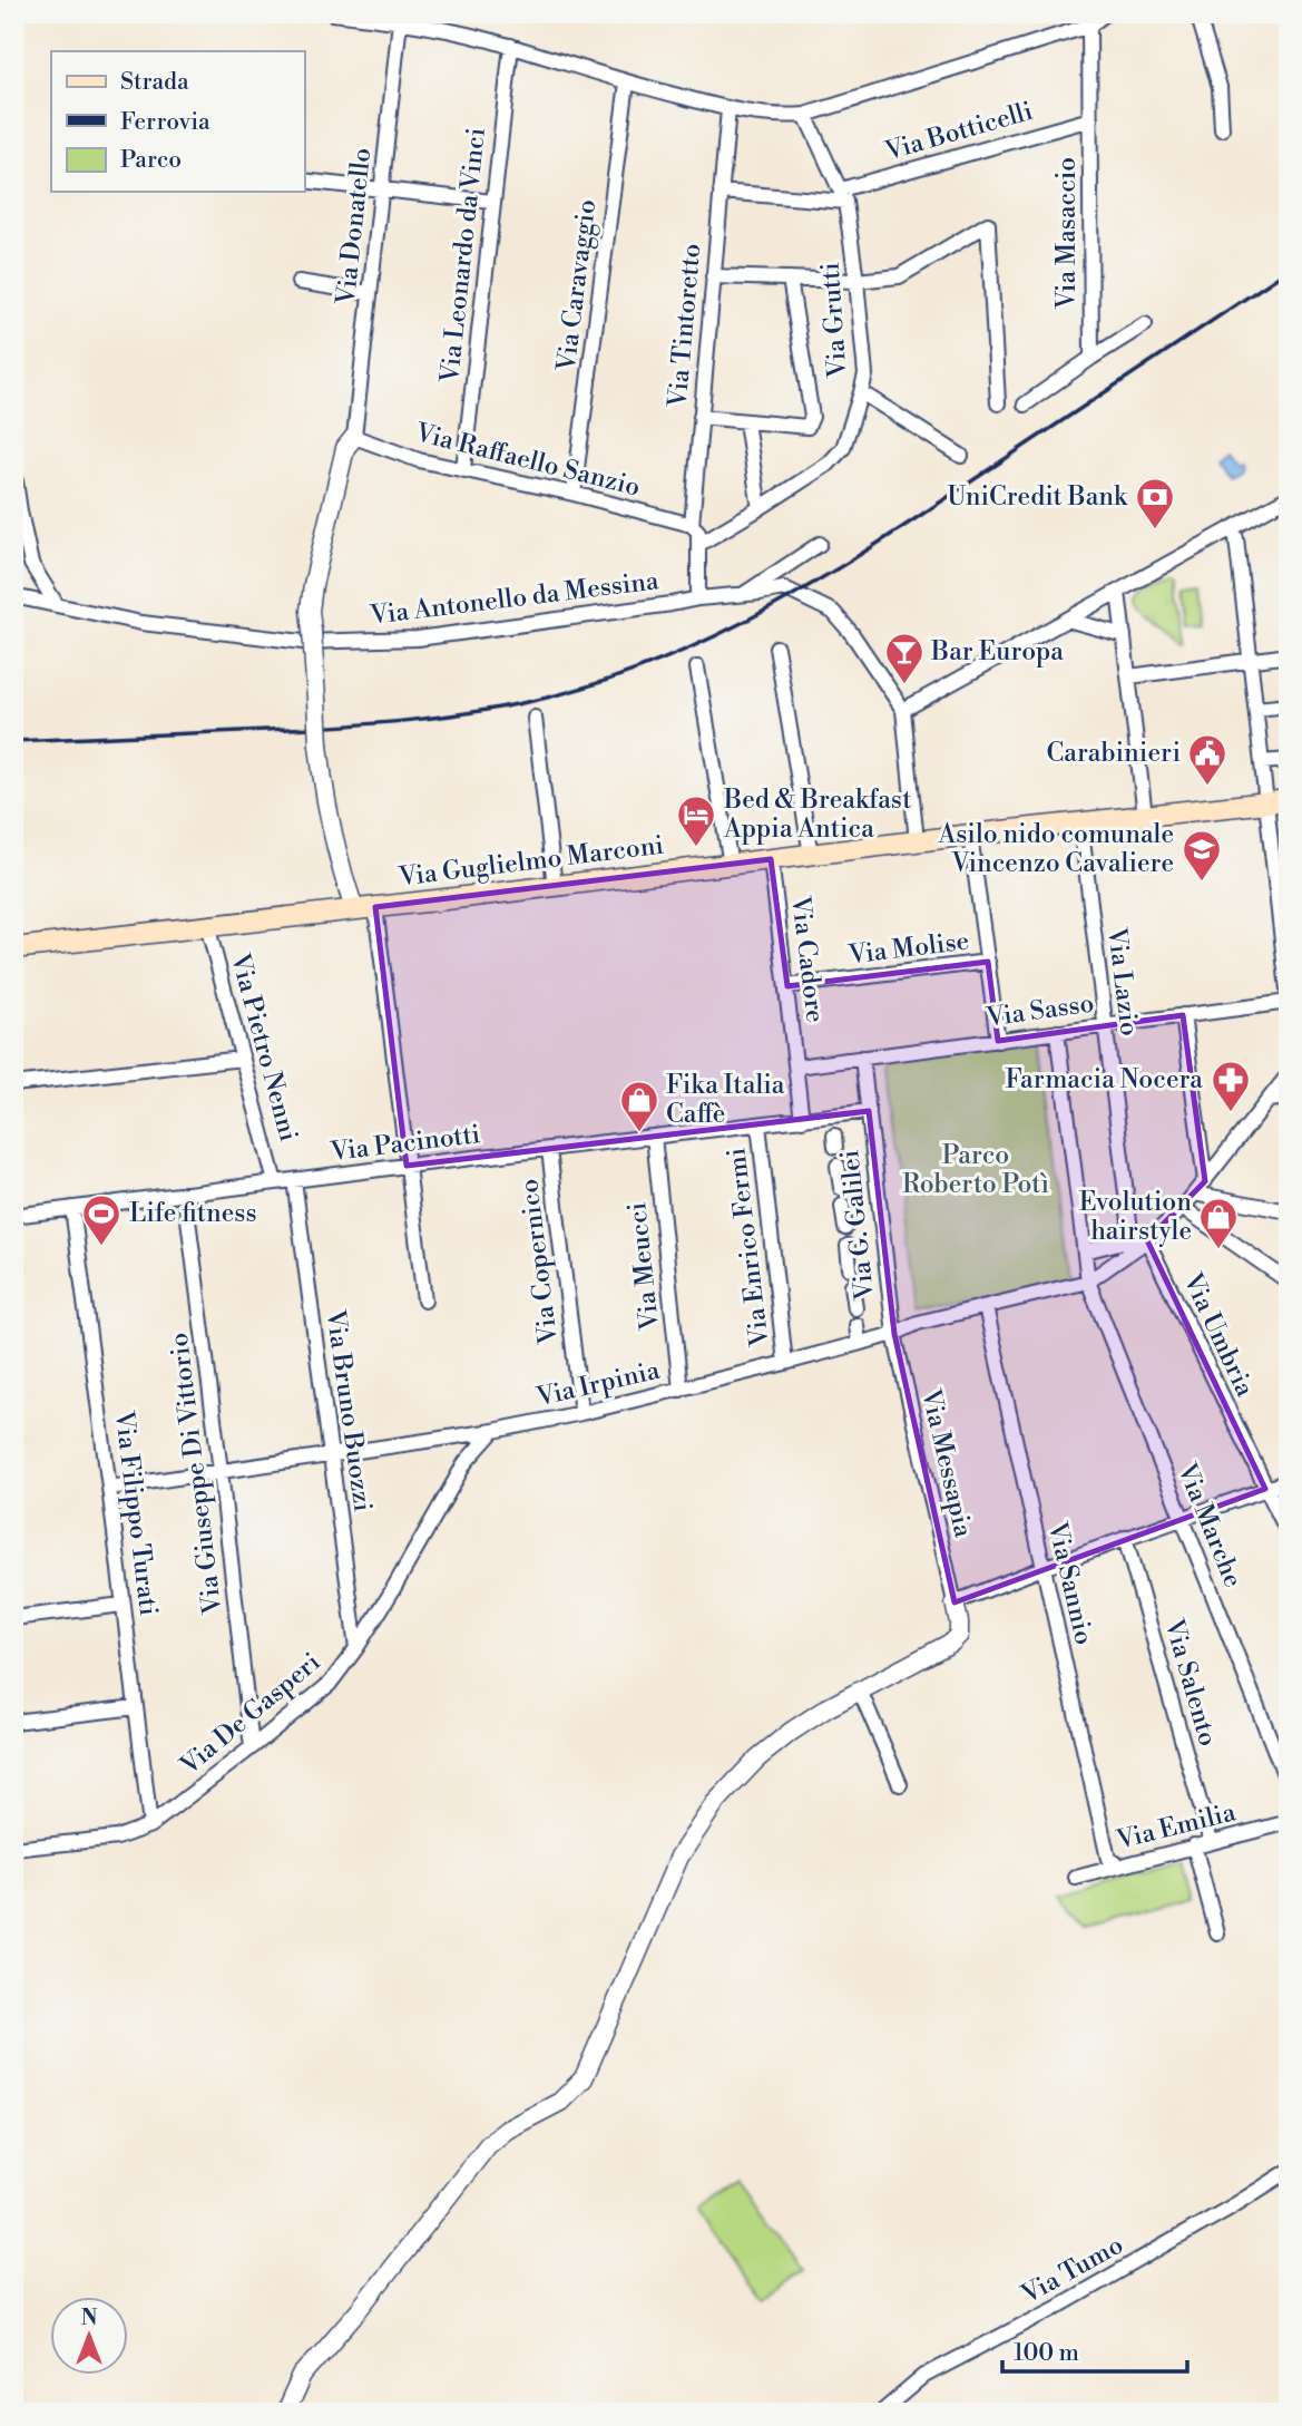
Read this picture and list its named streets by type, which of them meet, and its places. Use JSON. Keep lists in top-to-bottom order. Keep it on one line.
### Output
{"streets":{"main road":["Via Guglielmo Marconi"],"street":["Via Botticelli","Via Donatello","Via Masaccio","Via Leonardo da Vinci","Via Caravaggio","Via Grutti","Via Tintoretto","Via Raffaello Sanzio","Via Antonello da Messina","Via Molise","Via Cadore","Via Lazio","Via Sasso","Via Pietro Nenni","Via Pacinotti","Via G. Galilei","Via Enrico Fermi","Via Copernico","Via Meucci","Via Umbria","Via Irpinia","Via Bruno Buozzi","Via Messapia","Via Giuseppe Di Vittorio","Via Filippo Turati","Via Marche","Via Sannio","Via Salento","Via De Gasperi","Via Emilia","Via Tumo"]},"crossings":[["Via Botticelli","Via Masaccio"],["Via Botticelli","Via Grutti"],["Via Donatello","Via Raffaello Sanzio"],["Via Leonardo da Vinci","Via Raffaello Sanzio"],["Via Caravaggio","Via Raffaello Sanzio"],["Via Grutti","Via Tintoretto"],["Via Tintoretto","Via Raffaello Sanzio"],["Via Guglielmo Marconi","Via Cadore"],["Via Guglielmo Marconi","Via Lazio"],["Via Guglielmo Marconi","Via Pietro Nenni"],["Via Molise","Via Cadore"],["Via Cadore","Via Sasso"],["Via Cadore","Via Pacinotti"],["Via Lazio","Via Sasso"],["Via Sasso","Via G. Galilei"],["Via Sasso","Via Marche"],["Via Pietro Nenni","Via Pacinotti"],["Via Pacinotti","Via G. Galilei"],["Via Pacinotti","Via Enrico Fermi"],["Via Pacinotti","Via Copernico"],["Via Pacinotti","Via Meucci"],["Via Pacinotti","Via Bruno Buozzi"],["Via Pacinotti","Via Giuseppe Di Vittorio"],["Via Pacinotti","Via Filippo Turati"],["Via G. Galilei","Via Irpinia"],["Via G. Galilei","Via Messapia"],["Via Enrico Fermi","Via Irpinia"],["Via Copernico","Via Irpinia"],["Via Meucci","Via Irpinia"],["Via Irpinia","Via Bruno Buozzi"],["Via Irpinia","Via Messapia"],["Via Irpinia","Via Giuseppe Di Vittorio"],["Via Irpinia","Via Filippo Turati"],["Via Irpinia","Via Marche"],["Via Irpinia","Via Sannio"],["Via Irpinia","Via De Gasperi"],["Via Bruno Buozzi","Via De Gasperi"],["Via Giuseppe Di Vittorio","Via De Gasperi"],["Via Filippo Turati","Via De Gasperi"],["Via Sannio","Via Emilia"],["Via Salento","Via Emilia"]],"parks":["Parco Roberto Potì"],"places":{"bank":["UniCredit Bank"],"bar":["Bar Europa"],"public building":["Carabinieri"],"hotel":["Bed & Breakfast Appia Antica"],"school or university":["Asilo nido comunale Vincenzo Cavaliere"],"pharmacy":["Farmacia Nocera"],"shop":["Fika Italia Caffè","Evolution hairstyle"],"sports":["Life fitness"]},"legend":["Strada","Ferrovia","Parco"],"scale_bar":"100 m","north":"top"}
